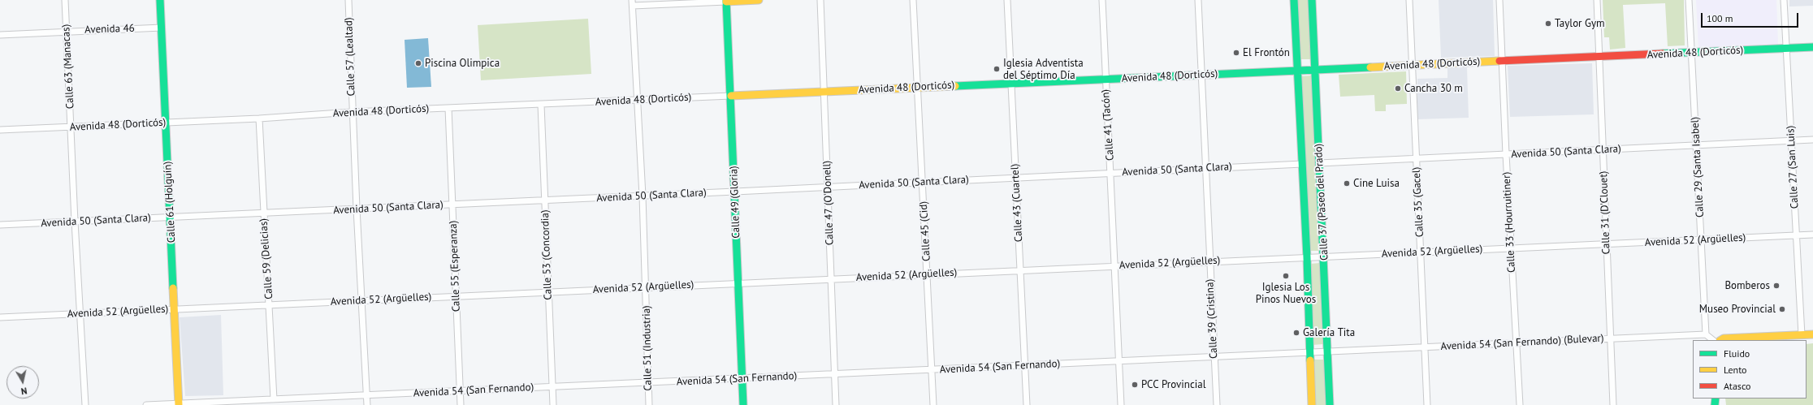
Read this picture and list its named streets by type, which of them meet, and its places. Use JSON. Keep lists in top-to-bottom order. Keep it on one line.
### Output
{"streets":{"street":["Avenida 46","Avenida 48 (Dorticós)","Calle 57 (Lealtad)","Calle 63 (Manacas)","Calle 41 (Tacón)","Avenida 50 (Santa Clara)","Calle 29 (Santa Isabel)","Calle 27 (San Luis)","Calle 61 (Holguín)","Calle 49 (Gloria)","Calle 37 (Paseo del Prado)","Calle 35 (Gacel)","Calle 47 (O'Donell)","Calle 43 (Cuartel)","Calle 31 (D'Clouet)","Calle 33 (Hourruitiner)","Calle 45 (Cid)","Avenida 52 (Argüelles)","Calle 53 (Concordia)","Calle 59 (Delicias)","Calle 55 (Esperanza)","Calle 39 (Cristina)","Avenida 54 (San Fernando) (Bulevar)","Calle 51 (Industria)","Avenida 54 (San Fernando)"]},"crossings":[["Avenida 46","Calle 63 (Manacas)"],["Avenida 46","Calle 61 (Holguín)"],["Avenida 48 (Dorticós)","Calle 57 (Lealtad)"],["Avenida 48 (Dorticós)","Calle 63 (Manacas)"],["Avenida 48 (Dorticós)","Calle 41 (Tacón)"],["Avenida 48 (Dorticós)","Calle 29 (Santa Isabel)"],["Avenida 48 (Dorticós)","Calle 27 (San Luis)"],["Avenida 48 (Dorticós)","Calle 61 (Holguín)"],["Avenida 48 (Dorticós)","Calle 49 (Gloria)"],["Avenida 48 (Dorticós)","Calle 37 (Paseo del Prado)"],["Avenida 48 (Dorticós)","Calle 35 (Gacel)"],["Avenida 48 (Dorticós)","Calle 47 (O'Donell)"],["Avenida 48 (Dorticós)","Calle 43 (Cuartel)"],["Avenida 48 (Dorticós)","Calle 31 (D'Clouet)"],["Avenida 48 (Dorticós)","Calle 33 (Hourruitiner)"],["Avenida 48 (Dorticós)","Calle 45 (Cid)"],["Avenida 48 (Dorticós)","Calle 53 (Concordia)"],["Avenida 48 (Dorticós)","Calle 59 (Delicias)"],["Avenida 48 (Dorticós)","Calle 55 (Esperanza)"],["Avenida 48 (Dorticós)","Calle 39 (Cristina)"],["Avenida 48 (Dorticós)","Calle 51 (Industria)"],["Calle 57 (Lealtad)","Avenida 50 (Santa Clara)"],["Calle 57 (Lealtad)","Avenida 52 (Argüelles)"],["Calle 57 (Lealtad)","Avenida 54 (San Fernando)"],["Calle 63 (Manacas)","Avenida 50 (Santa Clara)"],["Calle 63 (Manacas)","Avenida 52 (Argüelles)"],["Calle 41 (Tacón)","Avenida 50 (Santa Clara)"],["Calle 41 (Tacón)","Avenida 52 (Argüelles)"],["Calle 41 (Tacón)","Avenida 54 (San Fernando)"],["Avenida 50 (Santa Clara)","Calle 29 (Santa Isabel)"],["Avenida 50 (Santa Clara)","Calle 27 (San Luis)"],["Avenida 50 (Santa Clara)","Calle 61 (Holguín)"],["Avenida 50 (Santa Clara)","Calle 49 (Gloria)"],["Avenida 50 (Santa Clara)","Calle 37 (Paseo del Prado)"],["Avenida 50 (Santa Clara)","Calle 35 (Gacel)"],["Avenida 50 (Santa Clara)","Calle 47 (O'Donell)"],["Avenida 50 (Santa Clara)","Calle 43 (Cuartel)"],["Avenida 50 (Santa Clara)","Calle 31 (D'Clouet)"],["Avenida 50 (Santa Clara)","Calle 33 (Hourruitiner)"],["Avenida 50 (Santa Clara)","Calle 45 (Cid)"],["Avenida 50 (Santa Clara)","Calle 53 (Concordia)"],["Avenida 50 (Santa Clara)","Calle 59 (Delicias)"],["Avenida 50 (Santa Clara)","Calle 55 (Esperanza)"],["Avenida 50 (Santa Clara)","Calle 39 (Cristina)"],["Avenida 50 (Santa Clara)","Calle 51 (Industria)"],["Calle 29 (Santa Isabel)","Avenida 52 (Argüelles)"],["Calle 29 (Santa Isabel)","Avenida 54 (San Fernando) (Bulevar)"],["Calle 27 (San Luis)","Avenida 52 (Argüelles)"],["Calle 61 (Holguín)","Avenida 52 (Argüelles)"],["Calle 61 (Holguín)","Avenida 54 (San Fernando)"],["Calle 49 (Gloria)","Avenida 52 (Argüelles)"],["Calle 49 (Gloria)","Avenida 54 (San Fernando)"],["Calle 37 (Paseo del Prado)","Avenida 52 (Argüelles)"],["Calle 37 (Paseo del Prado)","Avenida 54 (San Fernando) (Bulevar)"],["Calle 37 (Paseo del Prado)","Avenida 54 (San Fernando)"],["Calle 35 (Gacel)","Avenida 52 (Argüelles)"],["Calle 35 (Gacel)","Avenida 54 (San Fernando) (Bulevar)"],["Calle 47 (O'Donell)","Avenida 52 (Argüelles)"],["Calle 47 (O'Donell)","Avenida 54 (San Fernando)"],["Calle 43 (Cuartel)","Avenida 52 (Argüelles)"],["Calle 43 (Cuartel)","Avenida 54 (San Fernando)"],["Calle 31 (D'Clouet)","Avenida 52 (Argüelles)"],["Calle 31 (D'Clouet)","Avenida 54 (San Fernando) (Bulevar)"],["Calle 33 (Hourruitiner)","Avenida 52 (Argüelles)"],["Calle 33 (Hourruitiner)","Avenida 54 (San Fernando) (Bulevar)"],["Calle 45 (Cid)","Avenida 52 (Argüelles)"],["Calle 45 (Cid)","Avenida 54 (San Fernando)"],["Avenida 52 (Argüelles)","Calle 53 (Concordia)"],["Avenida 52 (Argüelles)","Calle 59 (Delicias)"],["Avenida 52 (Argüelles)","Calle 55 (Esperanza)"],["Avenida 52 (Argüelles)","Calle 39 (Cristina)"],["Avenida 52 (Argüelles)","Calle 51 (Industria)"],["Calle 53 (Concordia)","Avenida 54 (San Fernando)"],["Calle 59 (Delicias)","Avenida 54 (San Fernando)"],["Calle 55 (Esperanza)","Avenida 54 (San Fernando)"],["Calle 39 (Cristina)","Avenida 54 (San Fernando)"],["Avenida 54 (San Fernando) (Bulevar)","Avenida 54 (San Fernando)"],["Calle 51 (Industria)","Avenida 54 (San Fernando)"]],"places":["Taylor Gym","El Frontón","Piscina Olimpica","Iglesia Adventista del Séptimo Día","Cancha 30 m","Cine Luisa","Iglesia Los Pinos Nuevos","Bomberos","Museo Provincial","Galería Tita","PCC Provincial"],"legend":["Fluido","Lento","Atasco"],"scale_bar":"100 m","north":"bottom"}
